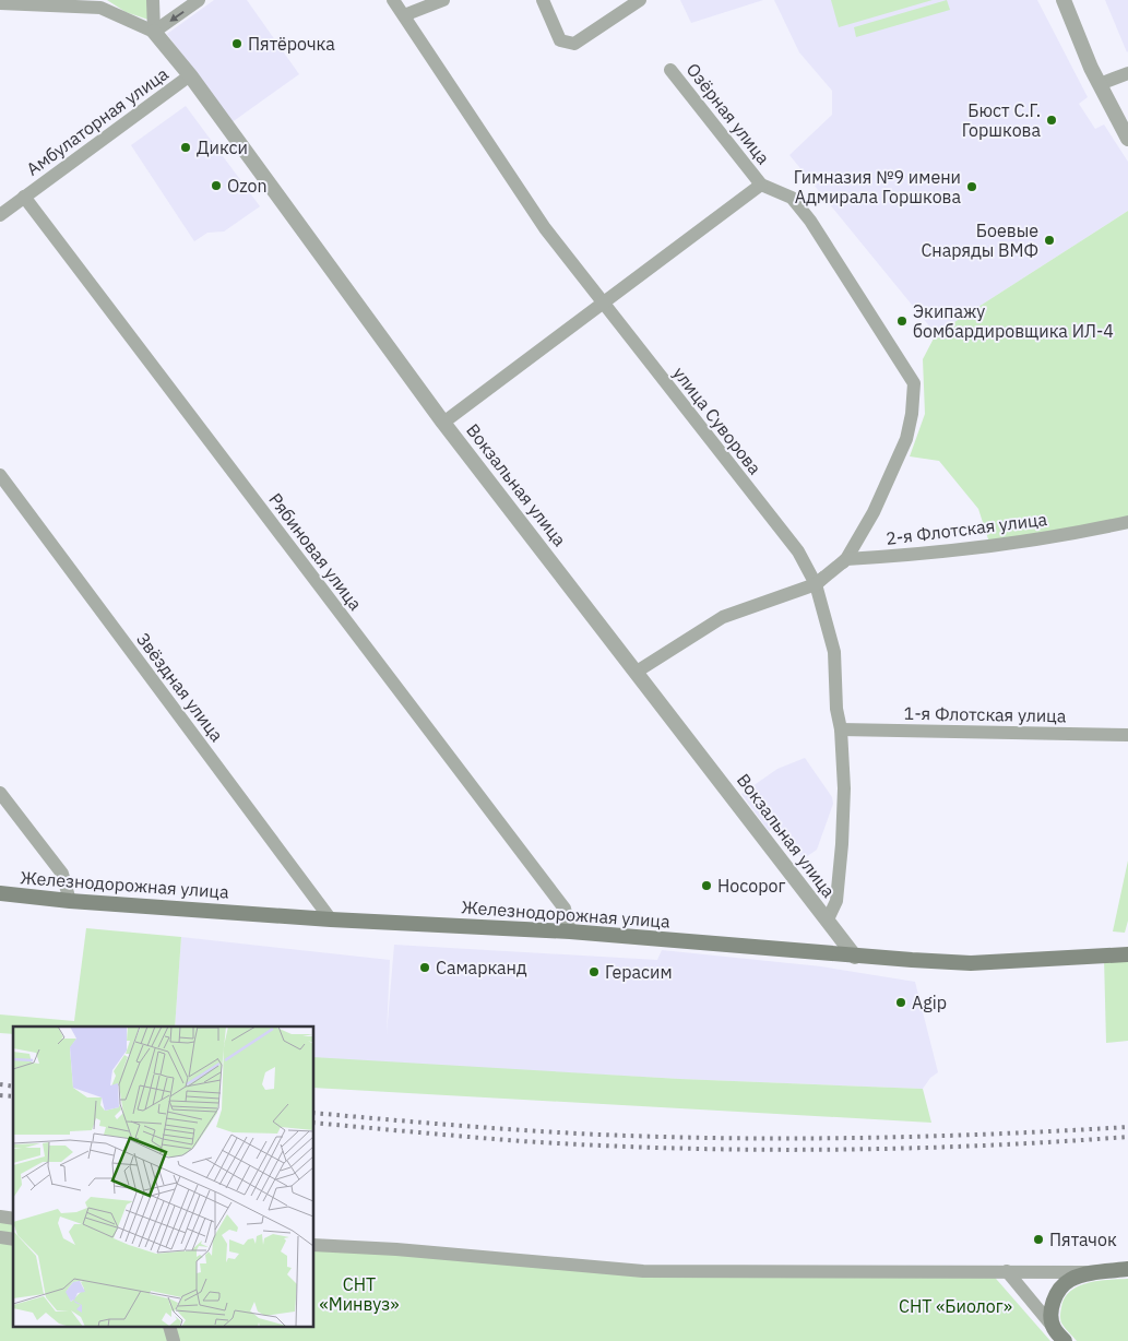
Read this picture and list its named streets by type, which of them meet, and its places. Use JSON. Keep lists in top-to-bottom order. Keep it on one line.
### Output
{"streets":{"main road":["Железнодорожная улица"],"street":["Озёрная улица","Амбулаторная улица","улица Суворова","Вокзальная улица","2-я Флотская улица","Рябиновая улица","Звёздная улица","1-я Флотская улица"]},"crossings":[["Озёрная улица","улица Суворова"],["Озёрная улица","Вокзальная улица"],["Озёрная улица","2-я Флотская улица"],["Амбулаторная улица","Вокзальная улица"],["Амбулаторная улица","Рябиновая улица"],["улица Суворова","Вокзальная улица"],["улица Суворова","1-я Флотская улица"],["Вокзальная улица","Железнодорожная улица"],["Рябиновая улица","Железнодорожная улица"],["Звёздная улица","Железнодорожная улица"]],"parks":["СНТ «Минвуз»","СНТ «Биолог»"],"places":["Пятёрочка","Бюст С.Г. Горшкова","Дикси","Ozon","Гимназия №9 имени Адмирала Горшкова","Боевые Снаряды ВМФ","Экипажу бомбардировщика ИЛ-4","Носорог","Самарканд","Герасим","Agip","Пятачок"]}
